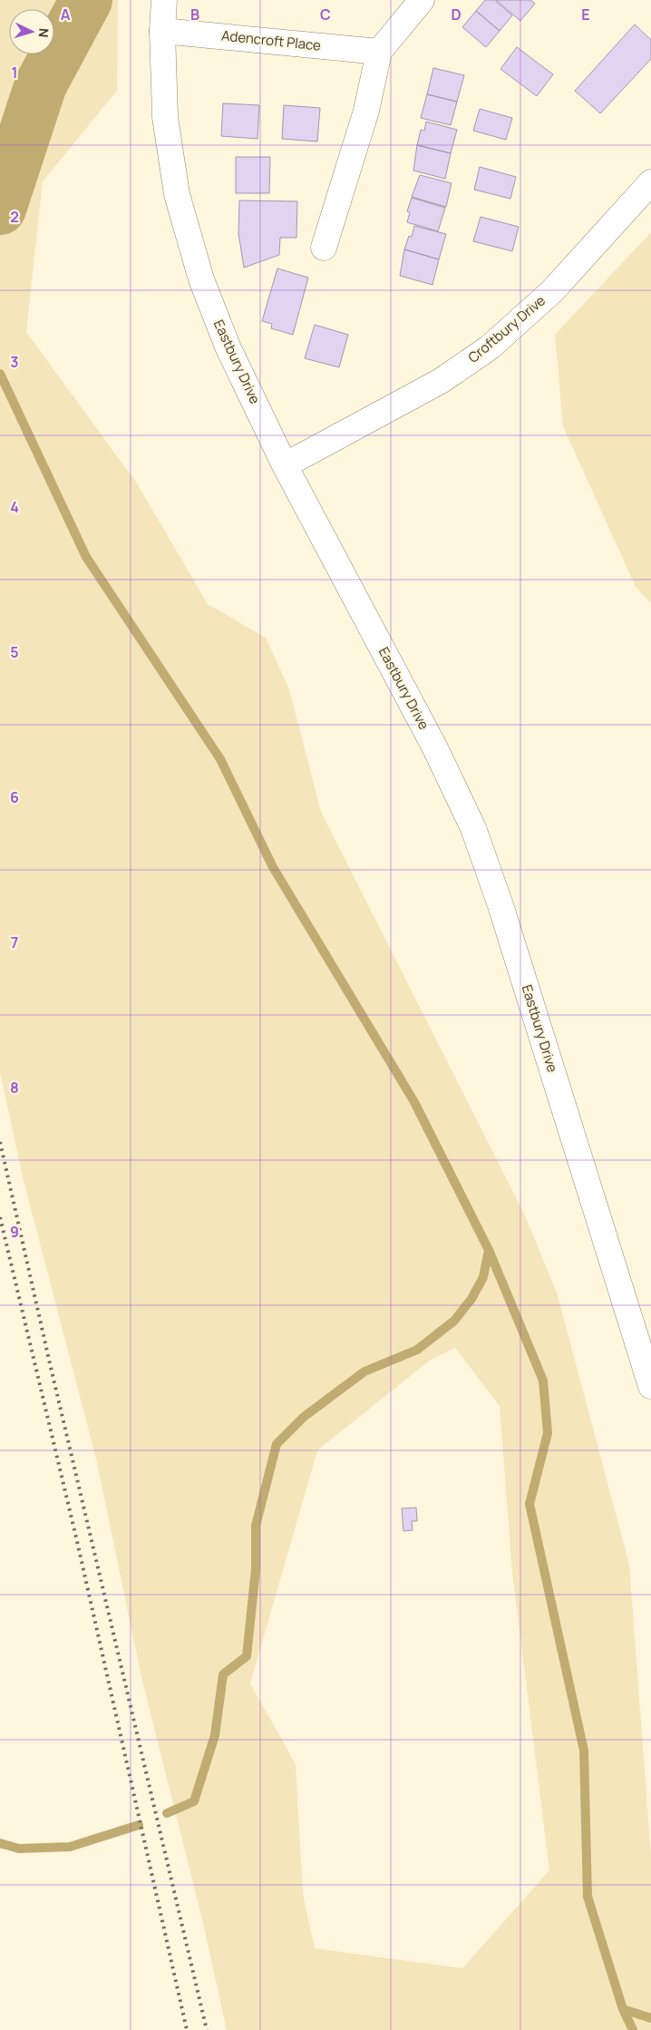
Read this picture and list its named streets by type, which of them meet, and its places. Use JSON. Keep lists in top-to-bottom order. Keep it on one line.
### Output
{"streets":{"street":["Adencroft Place","Croftbury Drive","Eastbury Drive"]},"crossings":[["Adencroft Place","Eastbury Drive"],["Croftbury Drive","Eastbury Drive"]],"north":"right","grid":{"columns":["A","B","C","D","E"],"rows":["1","2","3","4","5","6","7","8","9"]}}
